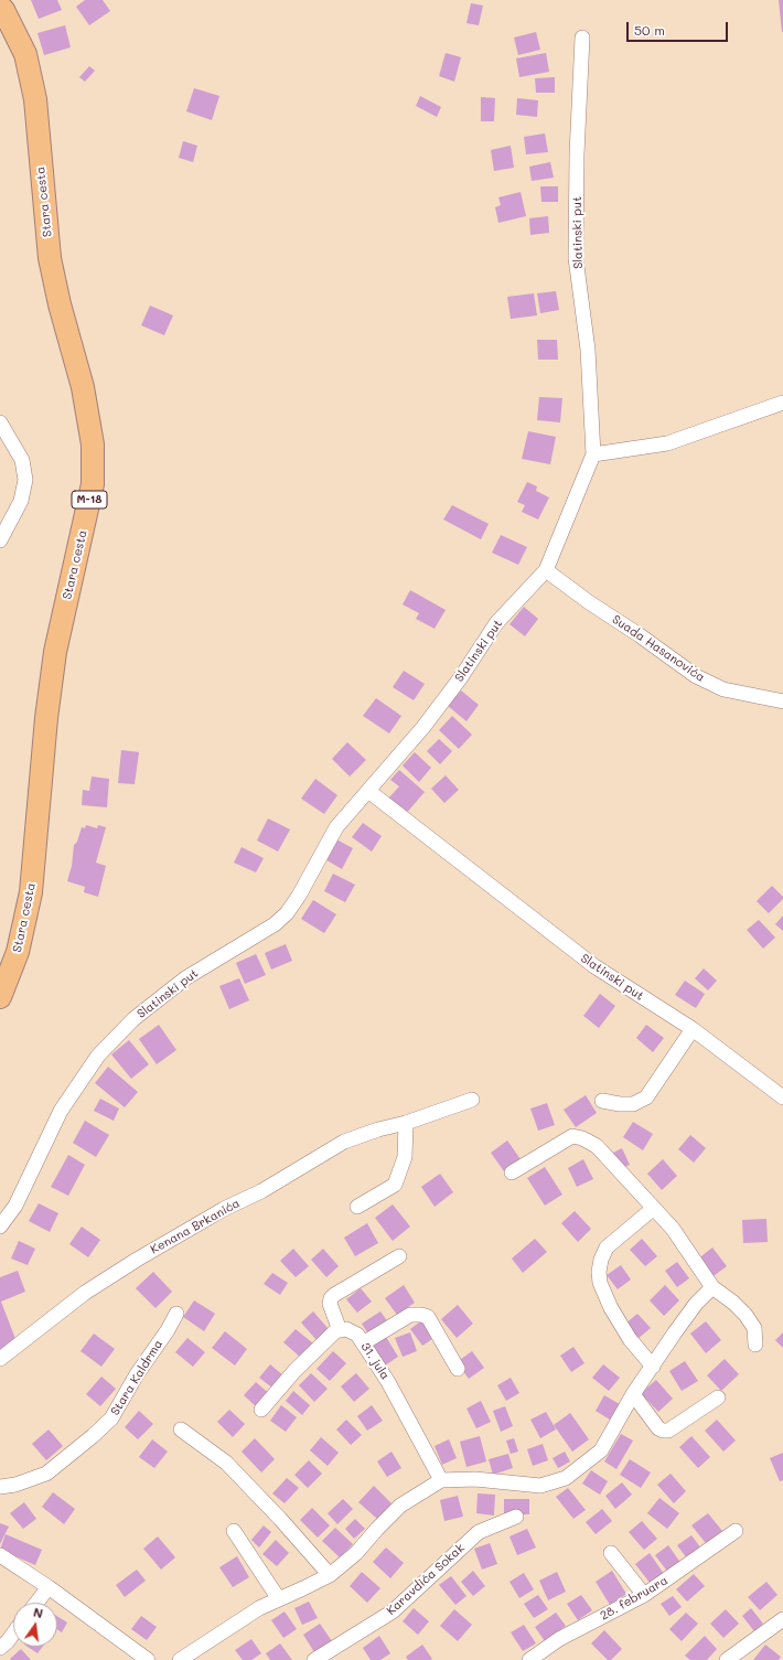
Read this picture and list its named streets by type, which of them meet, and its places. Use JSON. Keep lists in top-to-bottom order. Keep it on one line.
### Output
{"streets":{"main road":["Stara cesta","M-18"],"street":["Slatinski put","Suada Hasanovića","Kenana Brkanića","31. jula","Stara Kaldrma","Karavdića Sokak","28. februara"]},"crossings":[["Slatinski put","Suada Hasanovića"]],"scale_bar":"50 m","north":"top"}
